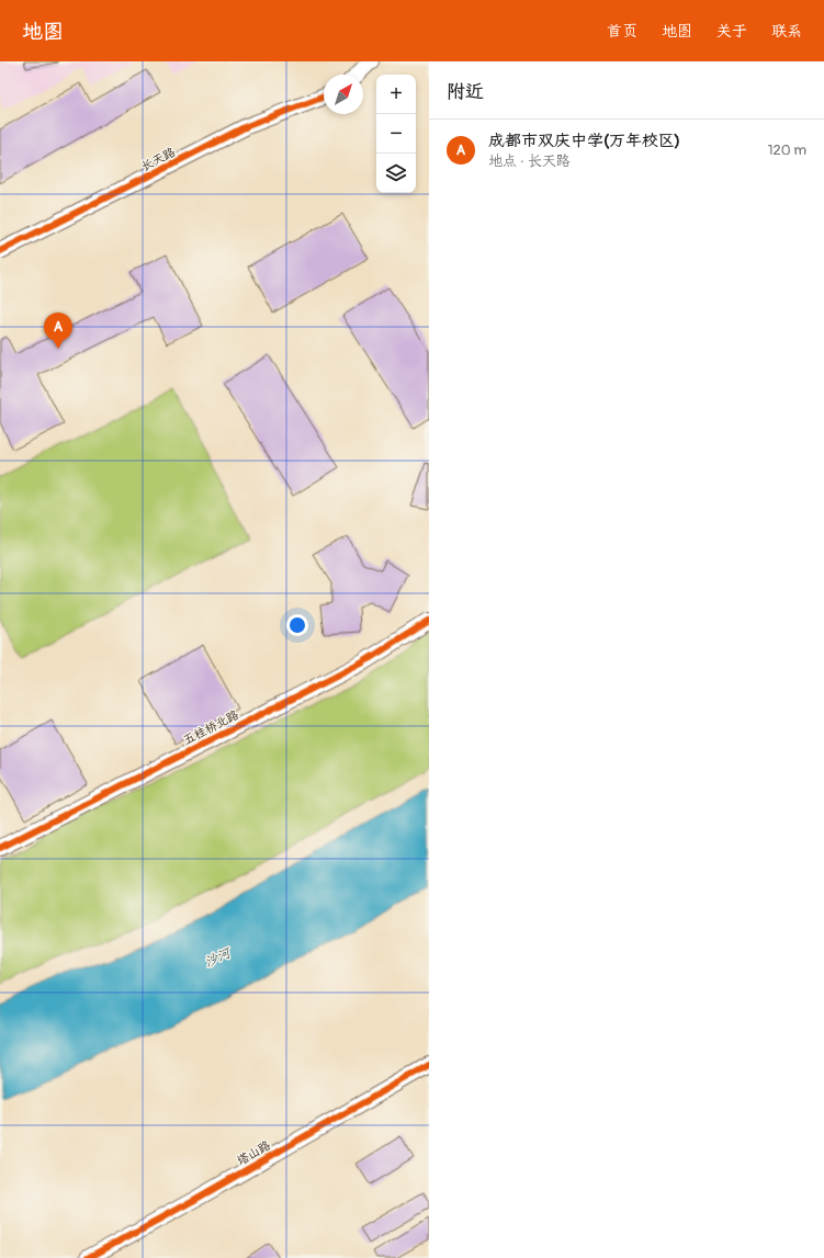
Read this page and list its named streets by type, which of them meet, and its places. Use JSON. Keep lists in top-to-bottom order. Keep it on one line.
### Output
{"streets":{"street":["长天路","五桂桥北路","塔山路"]},"water":["沙河"],"north":"top right","page":{"header":"地图","nav":["首页","地图","关于","联系"],"heading":"附近","map_buttons":["+","−"],"list":[{"mark":"A","name":"成都市双庆中学(万年校区)","note":"地点 · 长天路","value":"120 m"}],"pins":"A"}}
